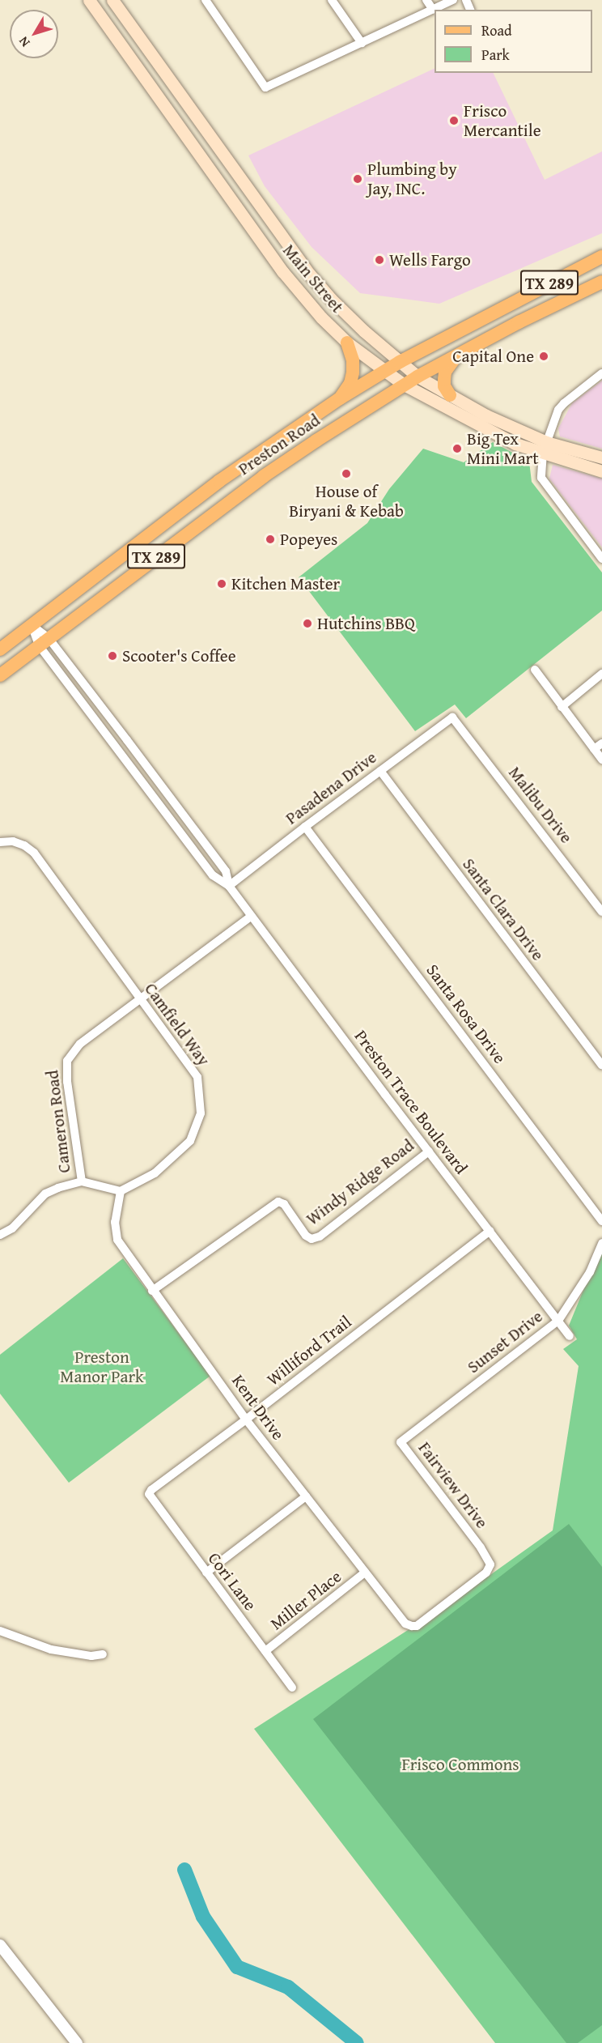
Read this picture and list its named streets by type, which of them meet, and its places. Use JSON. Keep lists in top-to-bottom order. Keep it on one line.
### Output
{"streets":{"main road":["Main Street","TX 289","Preston Road"],"street":["Pasadena Drive","Malibu Drive","Santa Clara Drive","Santa Rosa Drive","Camfield Way","Preston Trace Boulevard","Cameron Road","Windy Ridge Road","Sunset Drive","Williford Trail","Kent Drive","Fairview Drive","Cori Lane","Miller Place"]},"crossings":[["Main Street","Preston Road"],["Preston Road","Preston Trace Boulevard"],["Pasadena Drive","Malibu Drive"],["Pasadena Drive","Santa Clara Drive"],["Pasadena Drive","Santa Rosa Drive"],["Pasadena Drive","Preston Trace Boulevard"],["Camfield Way","Cameron Road"],["Camfield Way","Kent Drive"],["Preston Trace Boulevard","Cameron Road"],["Preston Trace Boulevard","Windy Ridge Road"],["Preston Trace Boulevard","Sunset Drive"],["Preston Trace Boulevard","Williford Trail"],["Cameron Road","Kent Drive"],["Windy Ridge Road","Kent Drive"],["Sunset Drive","Fairview Drive"],["Williford Trail","Kent Drive"],["Williford Trail","Cori Lane"],["Kent Drive","Fairview Drive"],["Kent Drive","Miller Place"],["Cori Lane","Miller Place"]],"parks":["Preston Manor Park","Frisco Commons"],"places":["Frisco Mercantile","Plumbing by Jay, INC.","Wells Fargo","Capital One","Big Tex Mini Mart","House of Biryani & Kebab","Popeyes","Kitchen Master","Hutchins BBQ","Scooter's Coffee"],"legend":["Road","Park"],"north":"bottom left"}
